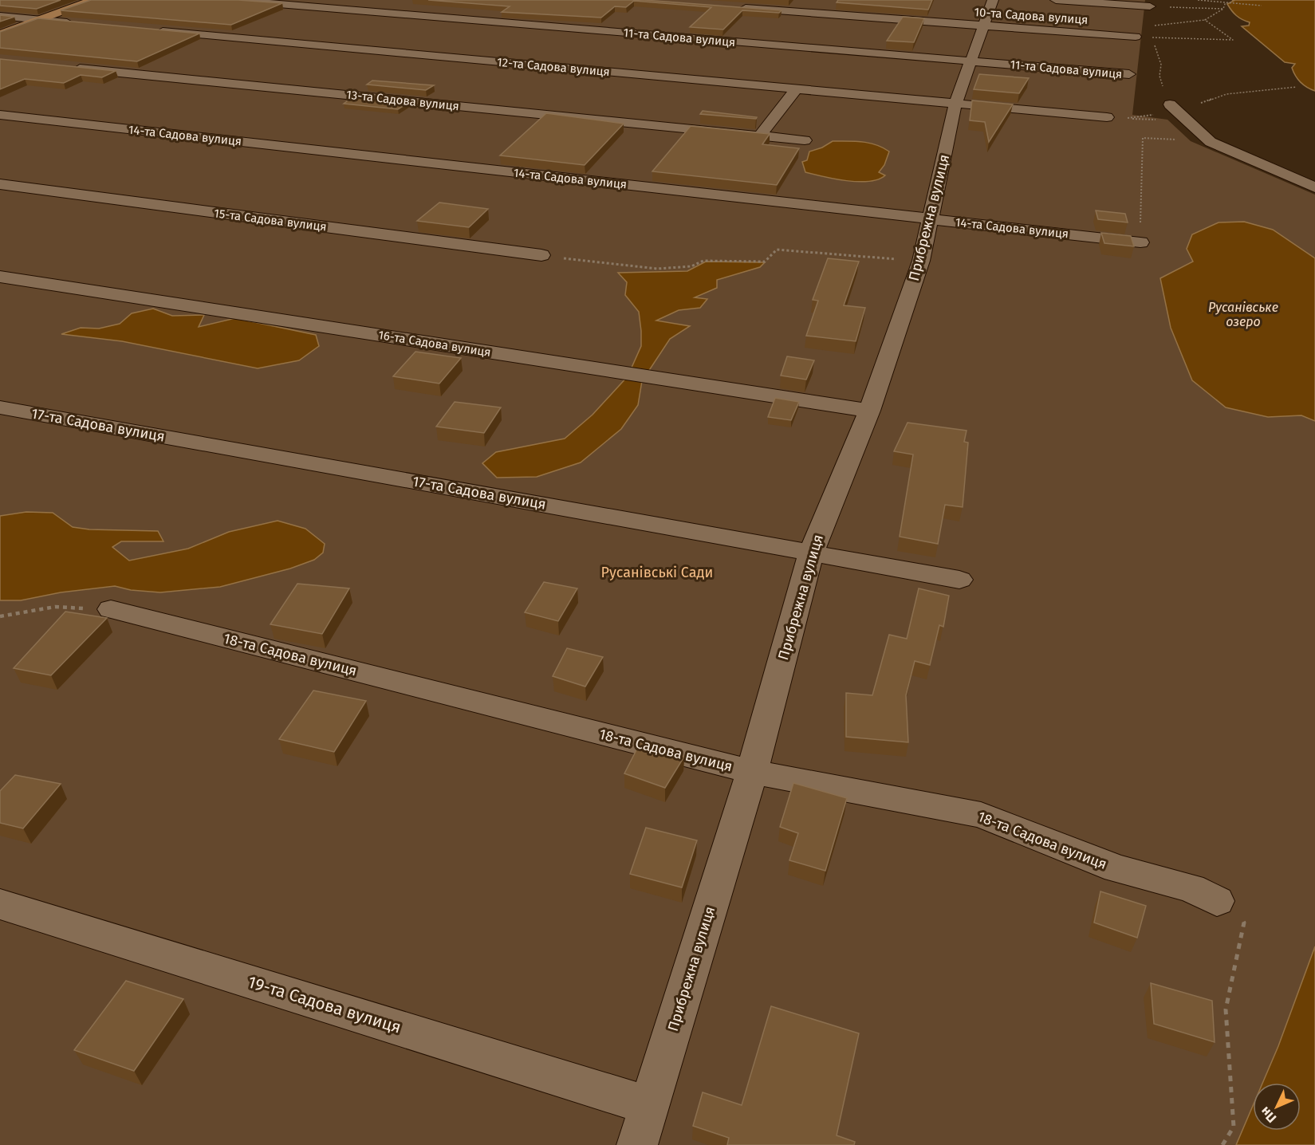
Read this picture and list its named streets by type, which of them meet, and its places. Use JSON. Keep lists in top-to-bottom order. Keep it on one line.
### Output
{"streets":{"street":["10-та Садова вулиця","11-та Садова вулиця","12-та Садова вулиця","13-та Садова вулиця","14-та Садова вулиця","Прибрежна вулиця","15-та Садова вулиця","16-та Садова вулиця","17-та Садова вулиця","18-та Садова вулиця","19-та Садова вулиця"]},"crossings":[["10-та Садова вулиця","Прибрежна вулиця"],["11-та Садова вулиця","Прибрежна вулиця"],["12-та Садова вулиця","Прибрежна вулиця"],["14-та Садова вулиця","Прибрежна вулиця"],["Прибрежна вулиця","16-та Садова вулиця"],["Прибрежна вулиця","17-та Садова вулиця"],["Прибрежна вулиця","18-та Садова вулиця"],["Прибрежна вулиця","19-та Садова вулиця"]],"water":["Русанівське озеро"],"parks":["Русанівські Сади"],"north":"bottom left"}
